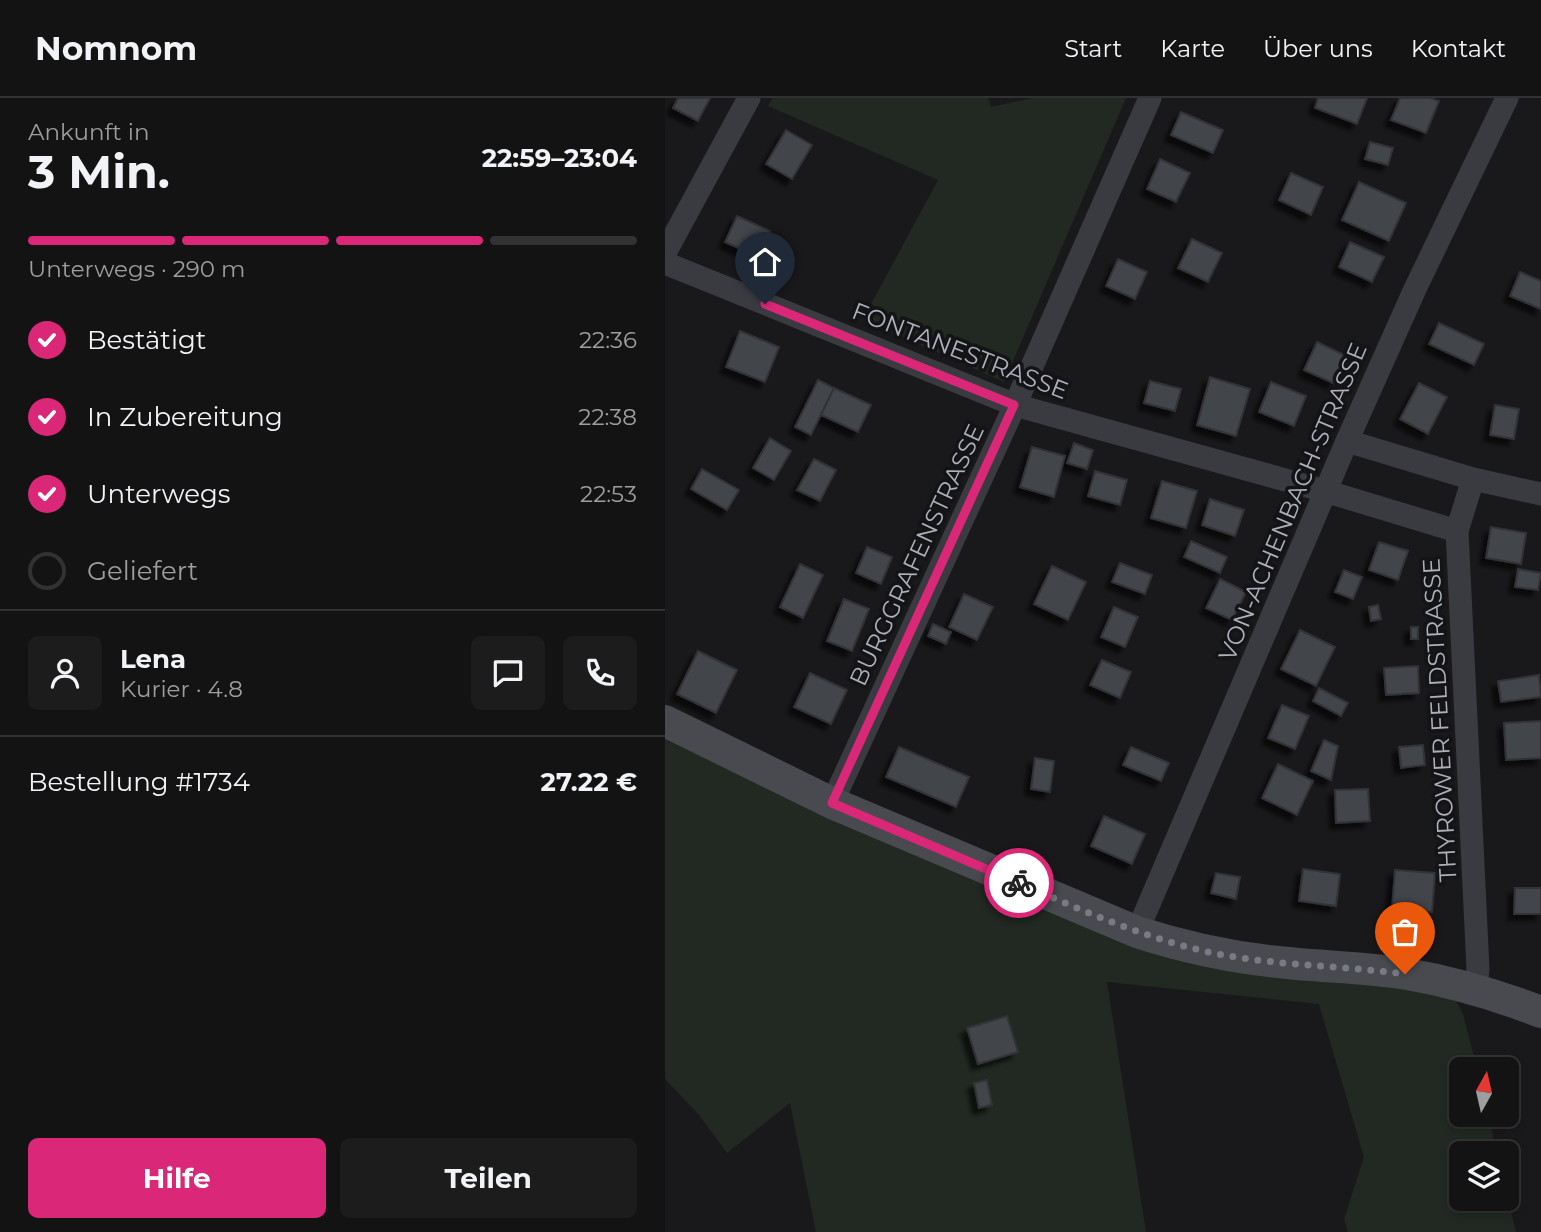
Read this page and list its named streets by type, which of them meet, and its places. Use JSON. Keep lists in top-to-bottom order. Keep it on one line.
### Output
{"streets":{"street":["FONTANESTRASSE","VON-ACHENBACH-STRASSE","BURGGRAFENSTRASSE","THYROWER FELDSTRASSE"]},"crossings":[["FONTANESTRASSE","VON-ACHENBACH-STRASSE"],["FONTANESTRASSE","BURGGRAFENSTRASSE"],["FONTANESTRASSE","THYROWER FELDSTRASSE"]],"north":"top","page":{"header":"Nomnom","nav":["Start","Karte","Über uns","Kontakt"],"heading":["3 Min.","Ankunft in","22:59–23:04"],"panel":["Lena","Kurier · 4.8","Bestellung #1734","27.22 €"],"bar":"Unterwegs · 290 m","list":[["Bestätigt","22:36"],["In Zubereitung","22:38"],["Unterwegs","22:53"],"Geliefert"],"buttons":["Hilfe","Teilen"]}}
